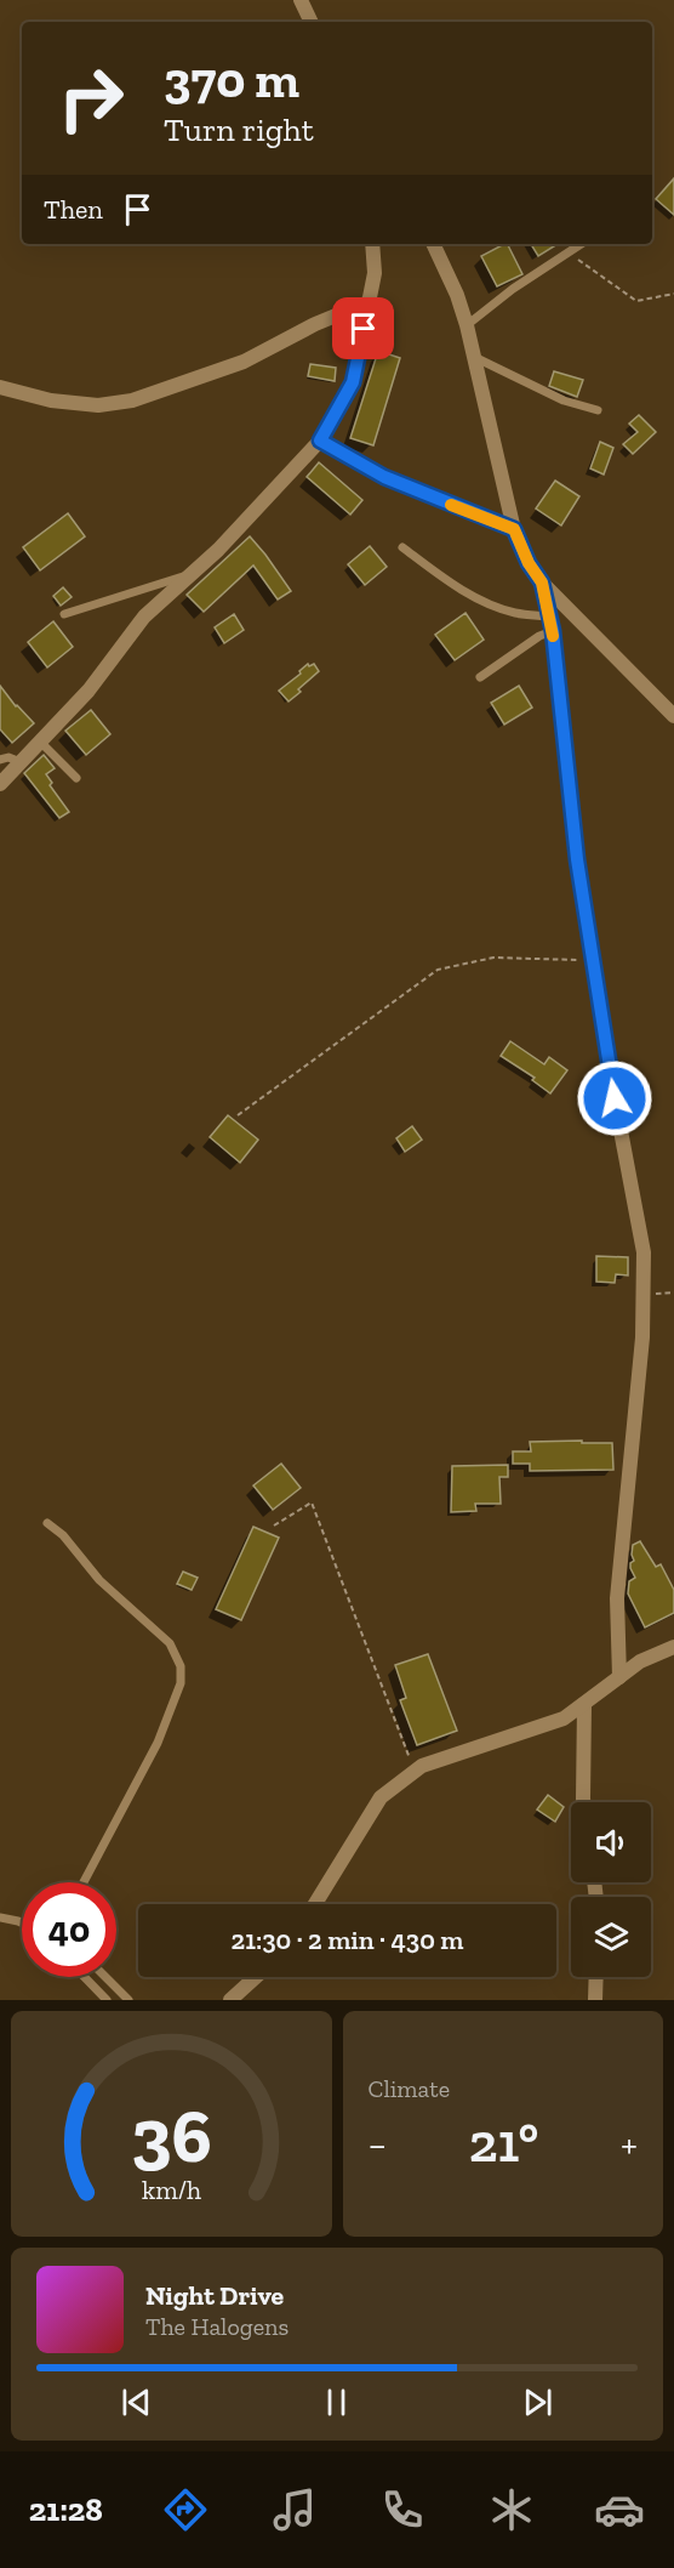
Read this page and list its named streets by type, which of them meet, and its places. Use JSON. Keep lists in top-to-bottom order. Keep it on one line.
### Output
{"page":{"turn":["370 m","Turn right"],"then":"Then","limit":"40","trip":"21:30 · 2 min · 430 m","tile":"Climate","heat":["−","21°","+"],"song":["Night Drive","The Halogens"],"tabs":"21:28","gauge":["36","km/h"]}}
